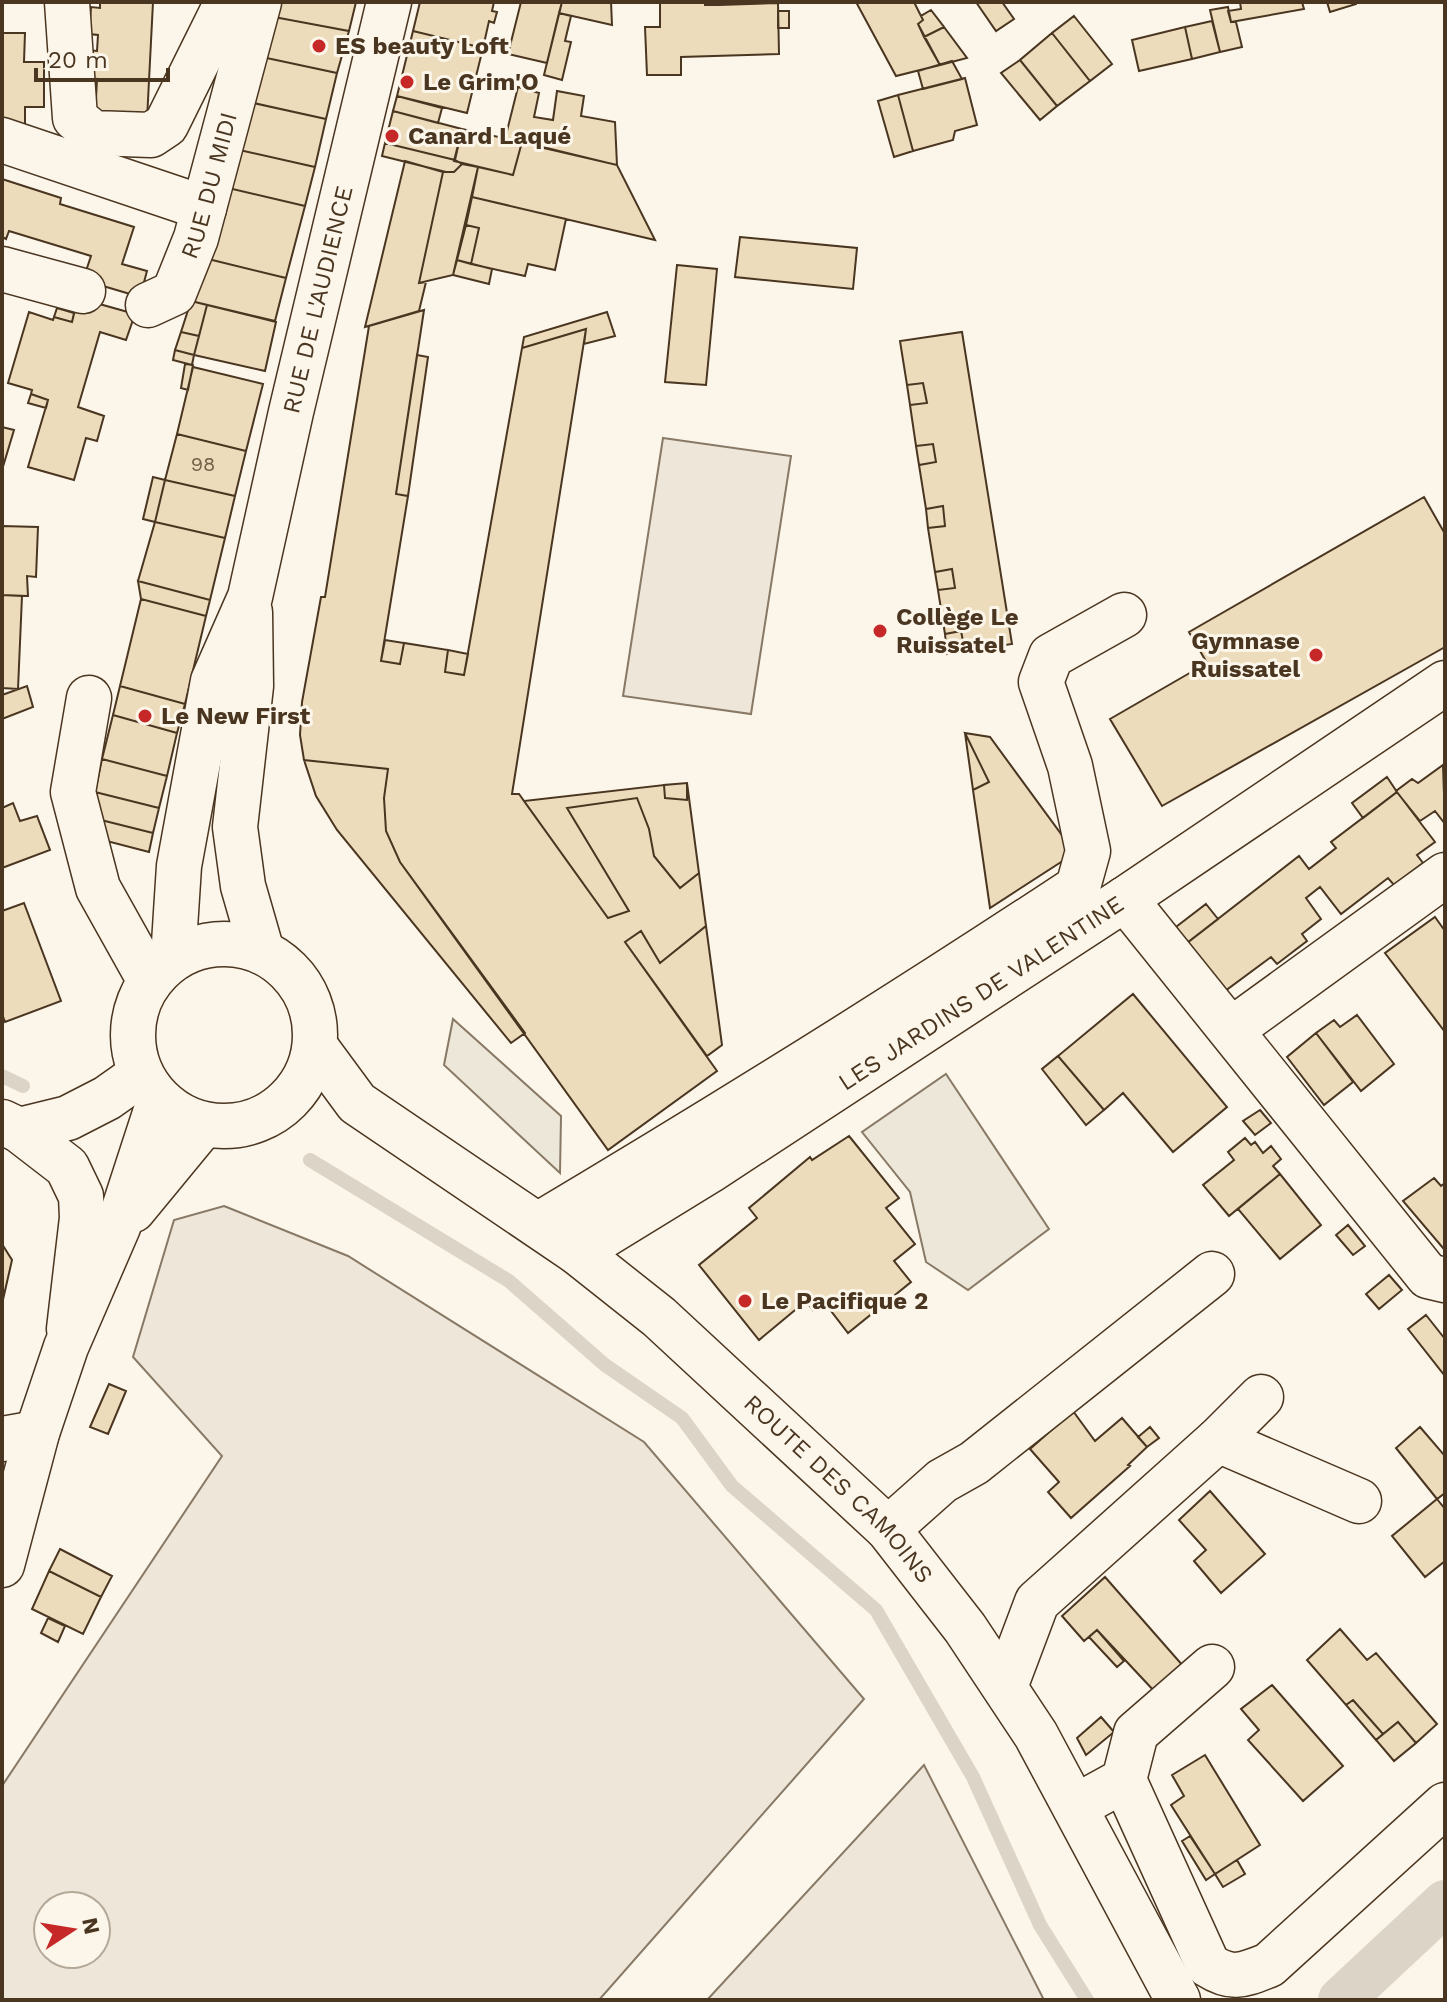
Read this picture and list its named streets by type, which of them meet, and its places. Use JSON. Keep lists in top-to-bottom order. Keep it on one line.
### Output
{"streets":{"main road":["RUE DU MIDI","RUE DE L'AUDIENCE","LES JARDINS DE VALENTINE","ROUTE DES CAMOINS"]},"crossings":[["RUE DE L'AUDIENCE","ROUTE DES CAMOINS"],["LES JARDINS DE VALENTINE","ROUTE DES CAMOINS"]],"places":["ES beauty Loft","Le Grim'O","Canard Laqué","Collège Le Ruissatel","Gymnase Ruissatel","Le New First","Le Pacifique 2"],"house_numbers":["98"],"scale_bar":"20 m","north":"right"}
